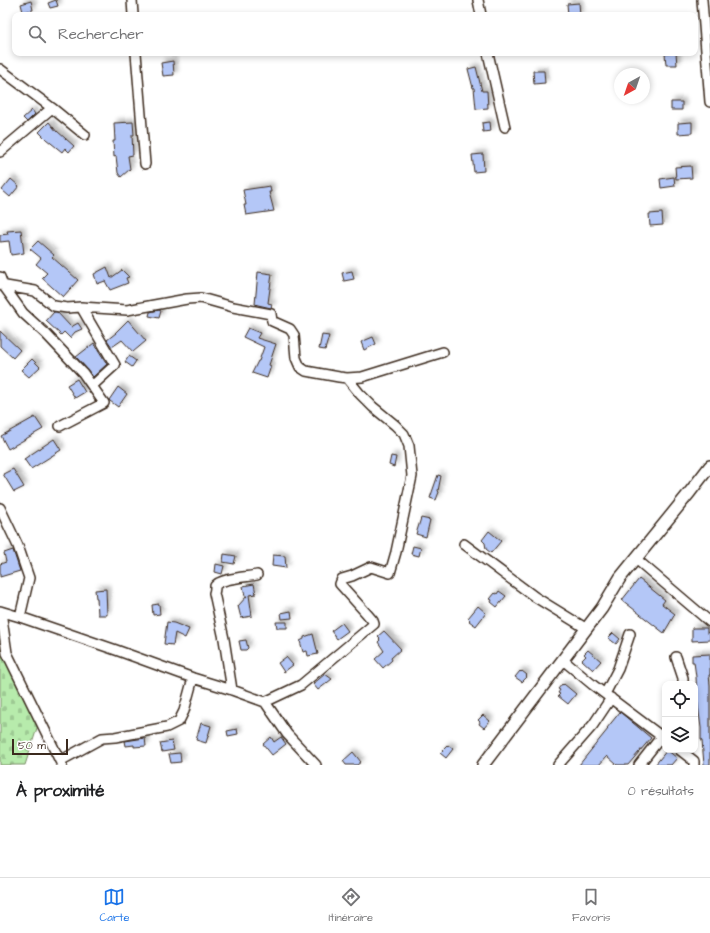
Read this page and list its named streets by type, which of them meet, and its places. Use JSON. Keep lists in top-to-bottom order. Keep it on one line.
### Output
{"scale_bar":"50 m","north":"bottom left","page":{"search":"Rechercher","scale":"50 m","heading":["À proximité","0 résultats"],"nav":["Carte","Itinéraire","Favoris"]}}
